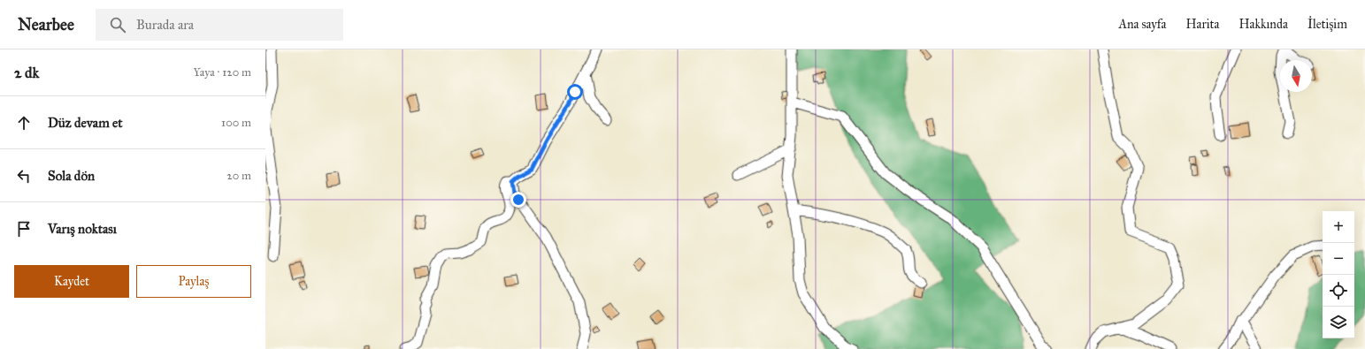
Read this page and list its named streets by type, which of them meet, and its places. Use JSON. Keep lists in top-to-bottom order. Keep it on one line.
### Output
{"north":"bottom","page":{"header":"Nearbee","search":"Burada ara","nav":["Ana sayfa","Harita","Hakkında","İletişim"],"heading":["2 dk","Yaya · 120 m"],"list":[["Düz devam et","100 m"],["Sola dön","20 m"],"Varış noktası"],"map_buttons":["+","−"],"buttons":["Kaydet","Paylaş"]}}
